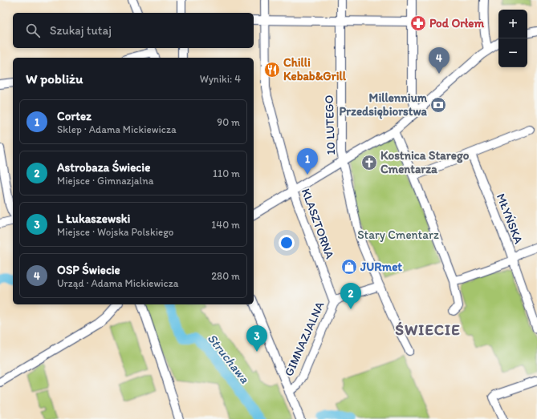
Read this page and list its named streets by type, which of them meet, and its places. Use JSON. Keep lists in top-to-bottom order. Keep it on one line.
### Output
{"streets":{"street":["10 LUTEGO","MŁYŃSKA","KLASZTORNA","GIMNAZJALNA"]},"crossings":[["10 LUTEGO","GIMNAZJALNA"],["KLASZTORNA","GIMNAZJALNA"]],"districts":["ŚWIECIE"],"water":["Struchawa"],"parks":["Stary Cmentarz"],"places":{"pharmacy":["Pod Orłem"],"restaurant":["Chilli Kebab&Grill"],"bank":["Millennium Przedsiębiorstwa"],"church":["Kostnica Starego Cmentarza"],"shop":["JURmet"]},"page":{"map_buttons":["+","−"],"search":"Szukaj tutaj","pins":["4","1","2","3"],"heading":["W pobliżu","Wyniki: 4"],"list":[{"mark":"1","name":"Cortez","note":"Sklep · Adama Mickiewicza","value":"90 m"},{"mark":"2","name":"Astrobaza Świecie","note":"Miejsce · Gimnazjalna","value":"110 m"},{"mark":"3","name":"L Łukaszewski","note":"Miejsce · Wojska Polskiego","value":"140 m"},{"mark":"4","name":"OSP Świecie","note":"Urząd · Adama Mickiewicza","value":"280 m"}]}}
